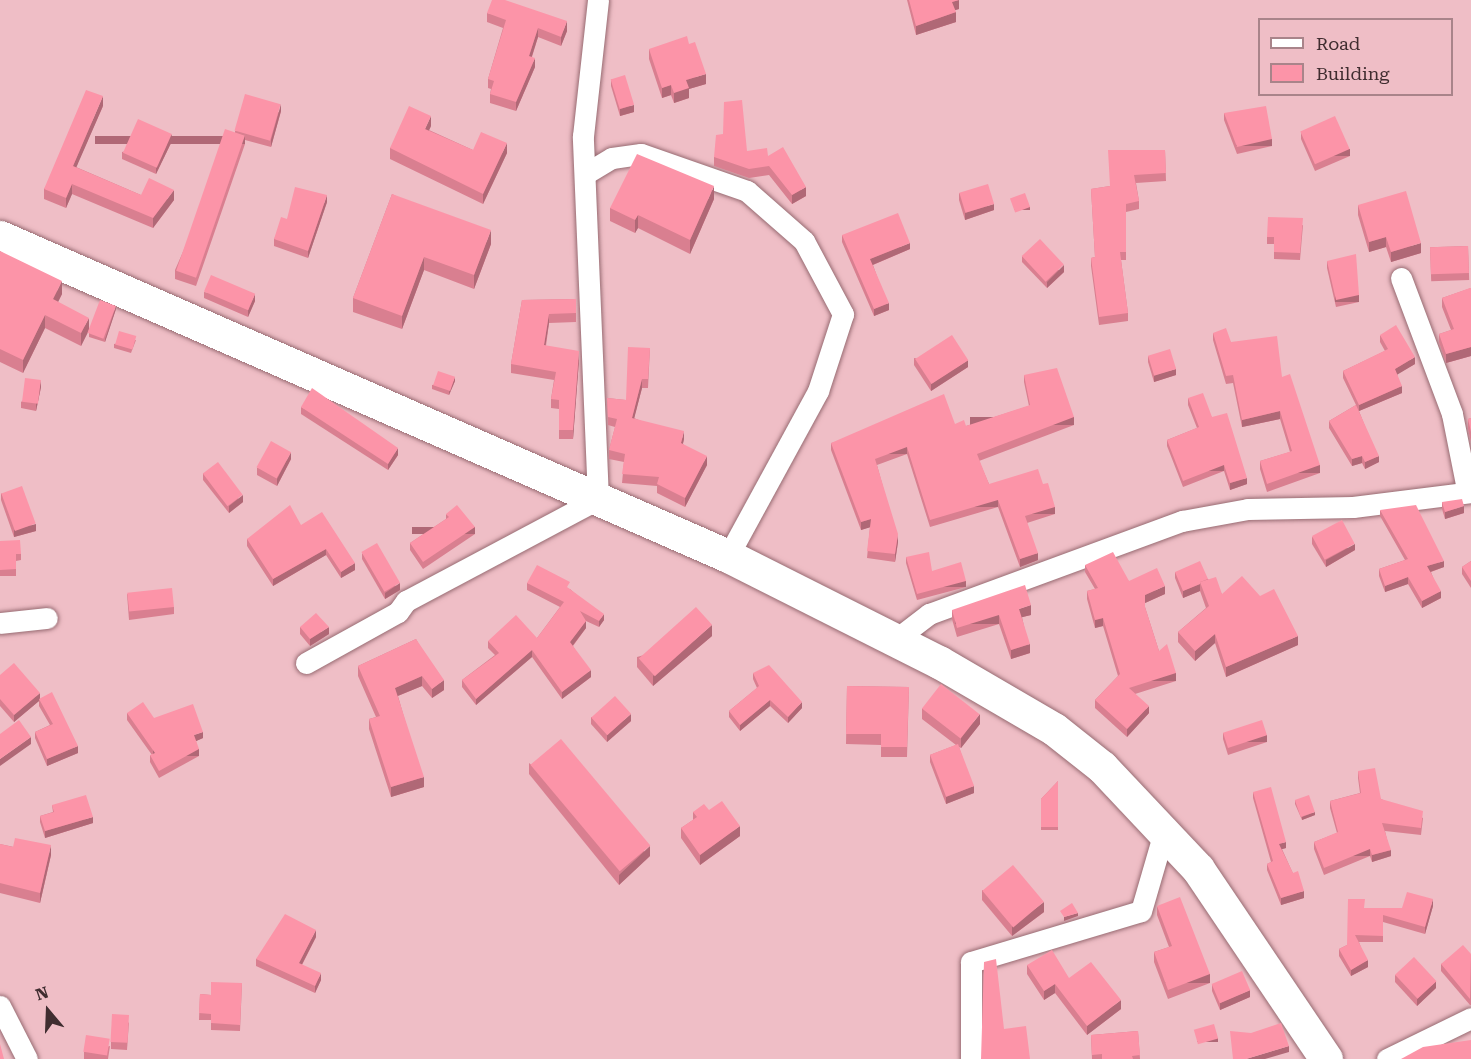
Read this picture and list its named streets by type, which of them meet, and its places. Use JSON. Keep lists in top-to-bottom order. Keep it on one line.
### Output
{"legend":["Road","Building"],"north":"top"}
